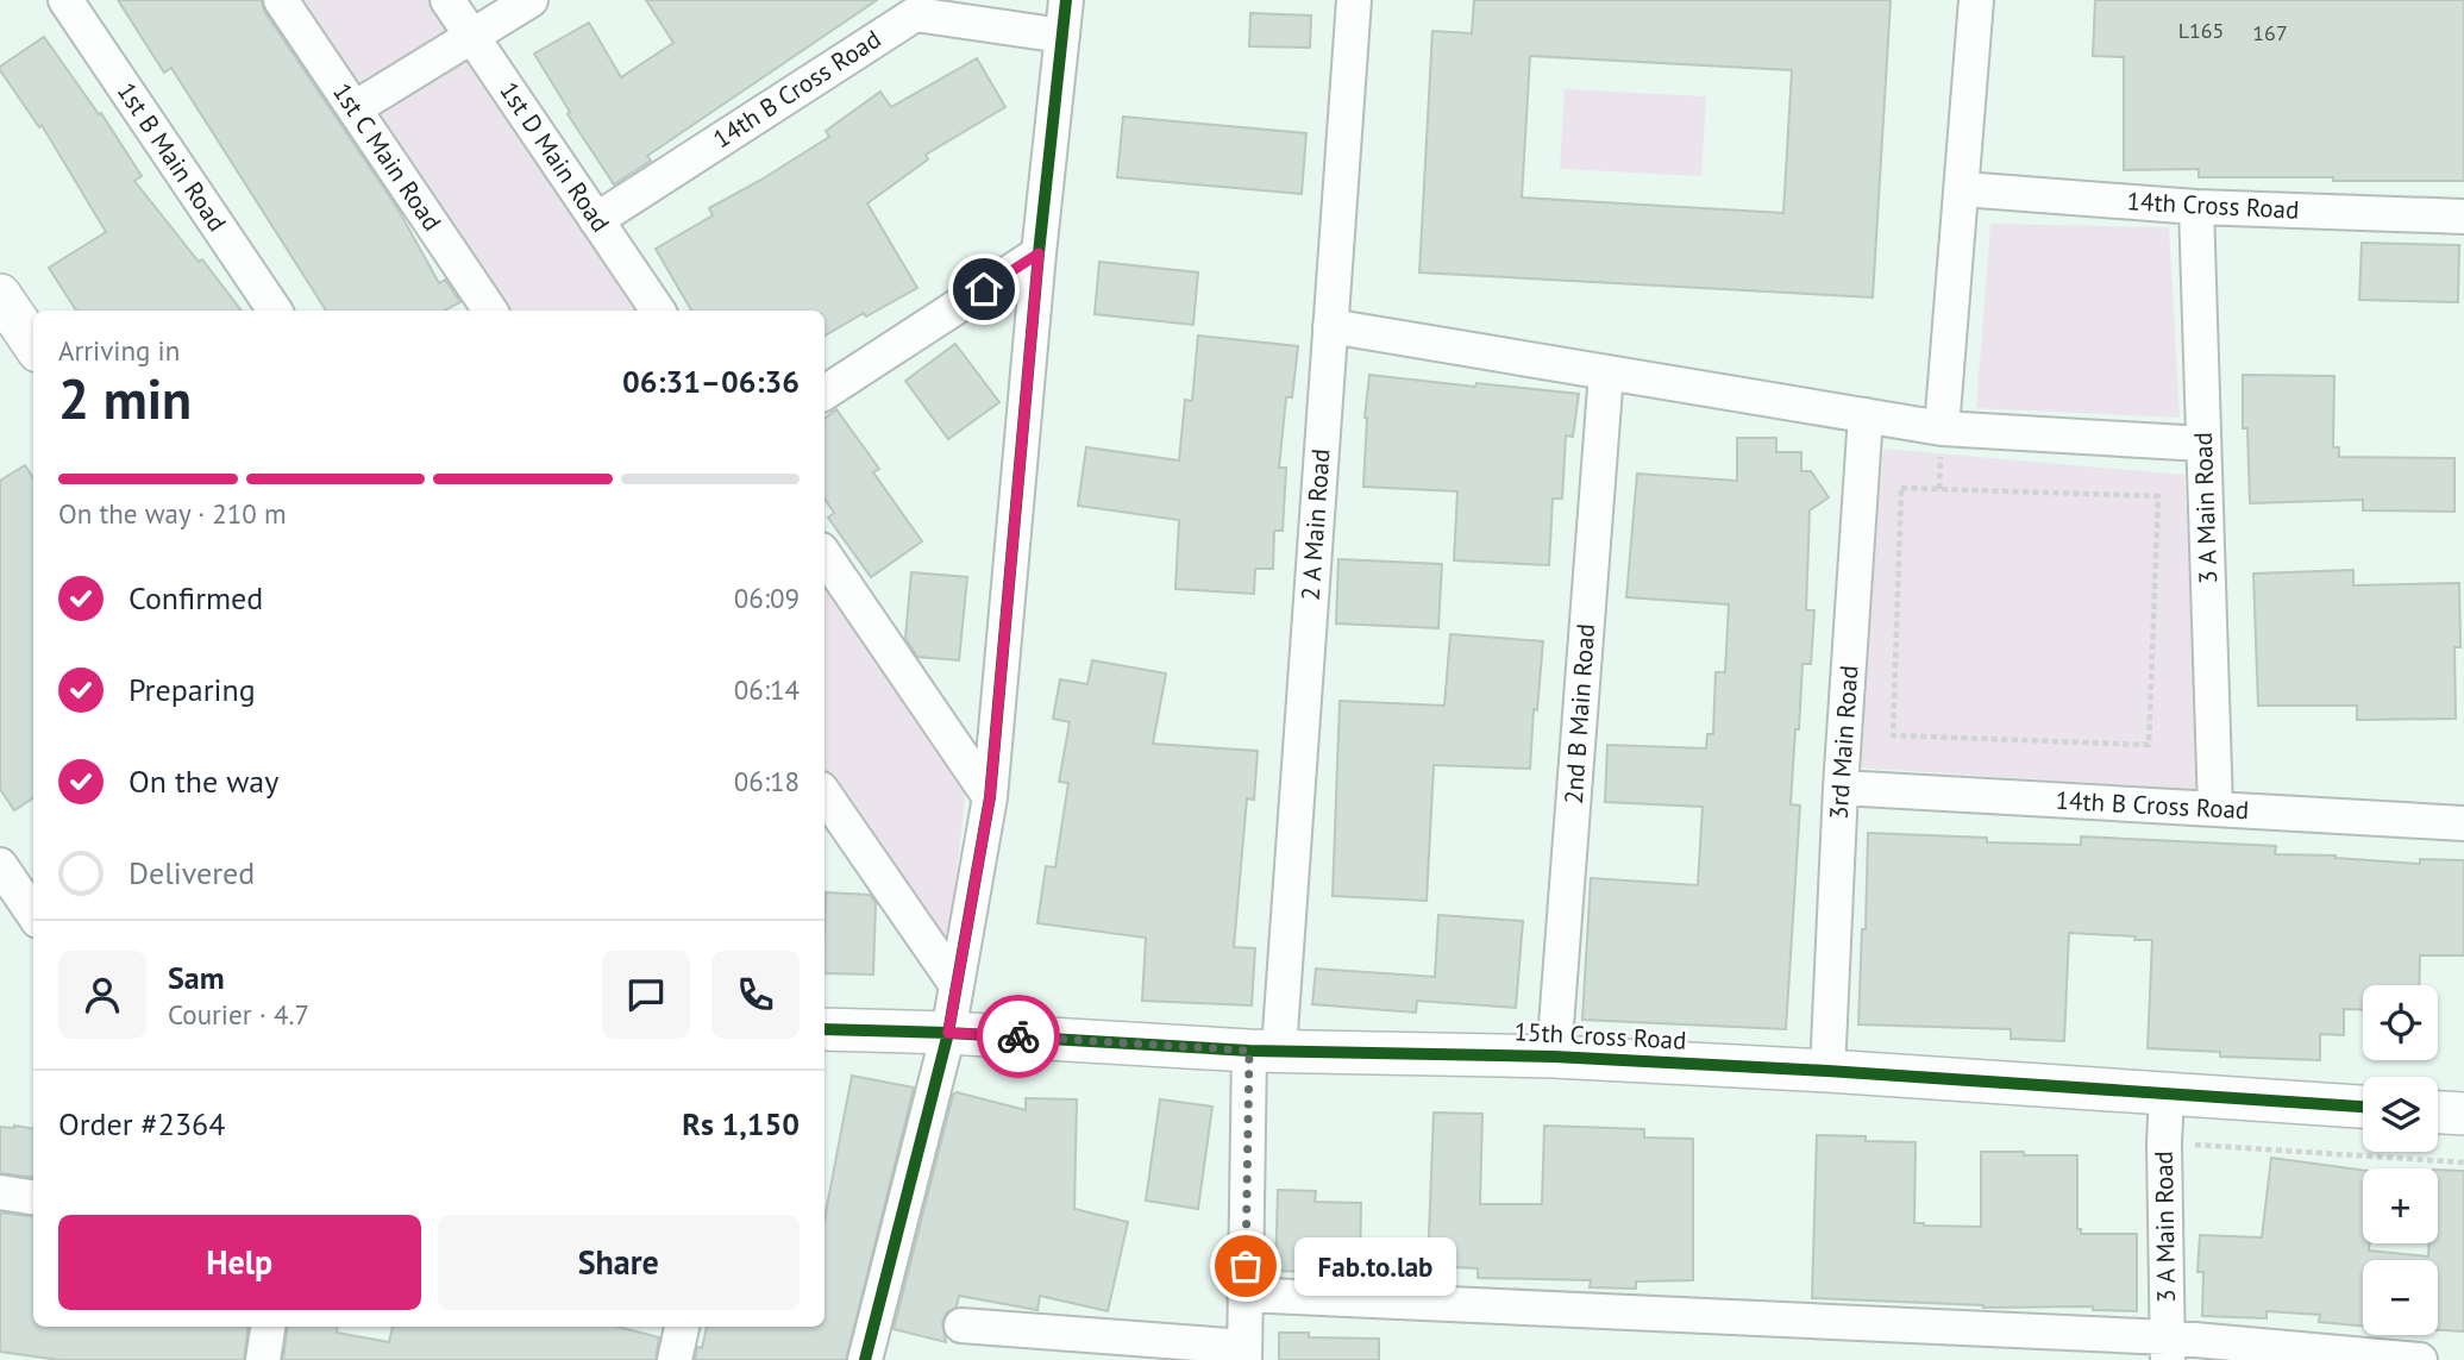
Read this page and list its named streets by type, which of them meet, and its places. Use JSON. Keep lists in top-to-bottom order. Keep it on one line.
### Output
{"streets":{"street":["14th B Cross Road","1st B Main Road","1st C Main Road","1st D Main Road","14th Cross Road","3 A Main Road","2 A Main Road","2nd B Main Road","3rd Main Road","15th Cross Road"]},"crossings":[["14th B Cross Road","1st D Main Road"],["14th B Cross Road","3 A Main Road"],["14th B Cross Road","3rd Main Road"],["14th Cross Road","3 A Main Road"],["3 A Main Road","15th Cross Road"],["2 A Main Road","15th Cross Road"],["2nd B Main Road","15th Cross Road"],["3rd Main Road","15th Cross Road"]],"places":["Fab.to.lab"],"house_numbers":["L165","167"],"page":{"heading":["2 min","Arriving in","06:31–06:36"],"panel":["Sam","Courier · 4.7","Order #2364","Rs 1,150"],"bar":"On the way · 210 m","list":[["Confirmed","06:09"],["Preparing","06:14"],["On the way","06:18"],"Delivered"],"map_buttons":["+","−"],"buttons":["Help","Share"],"bubble":"Fab.to.lab"}}
